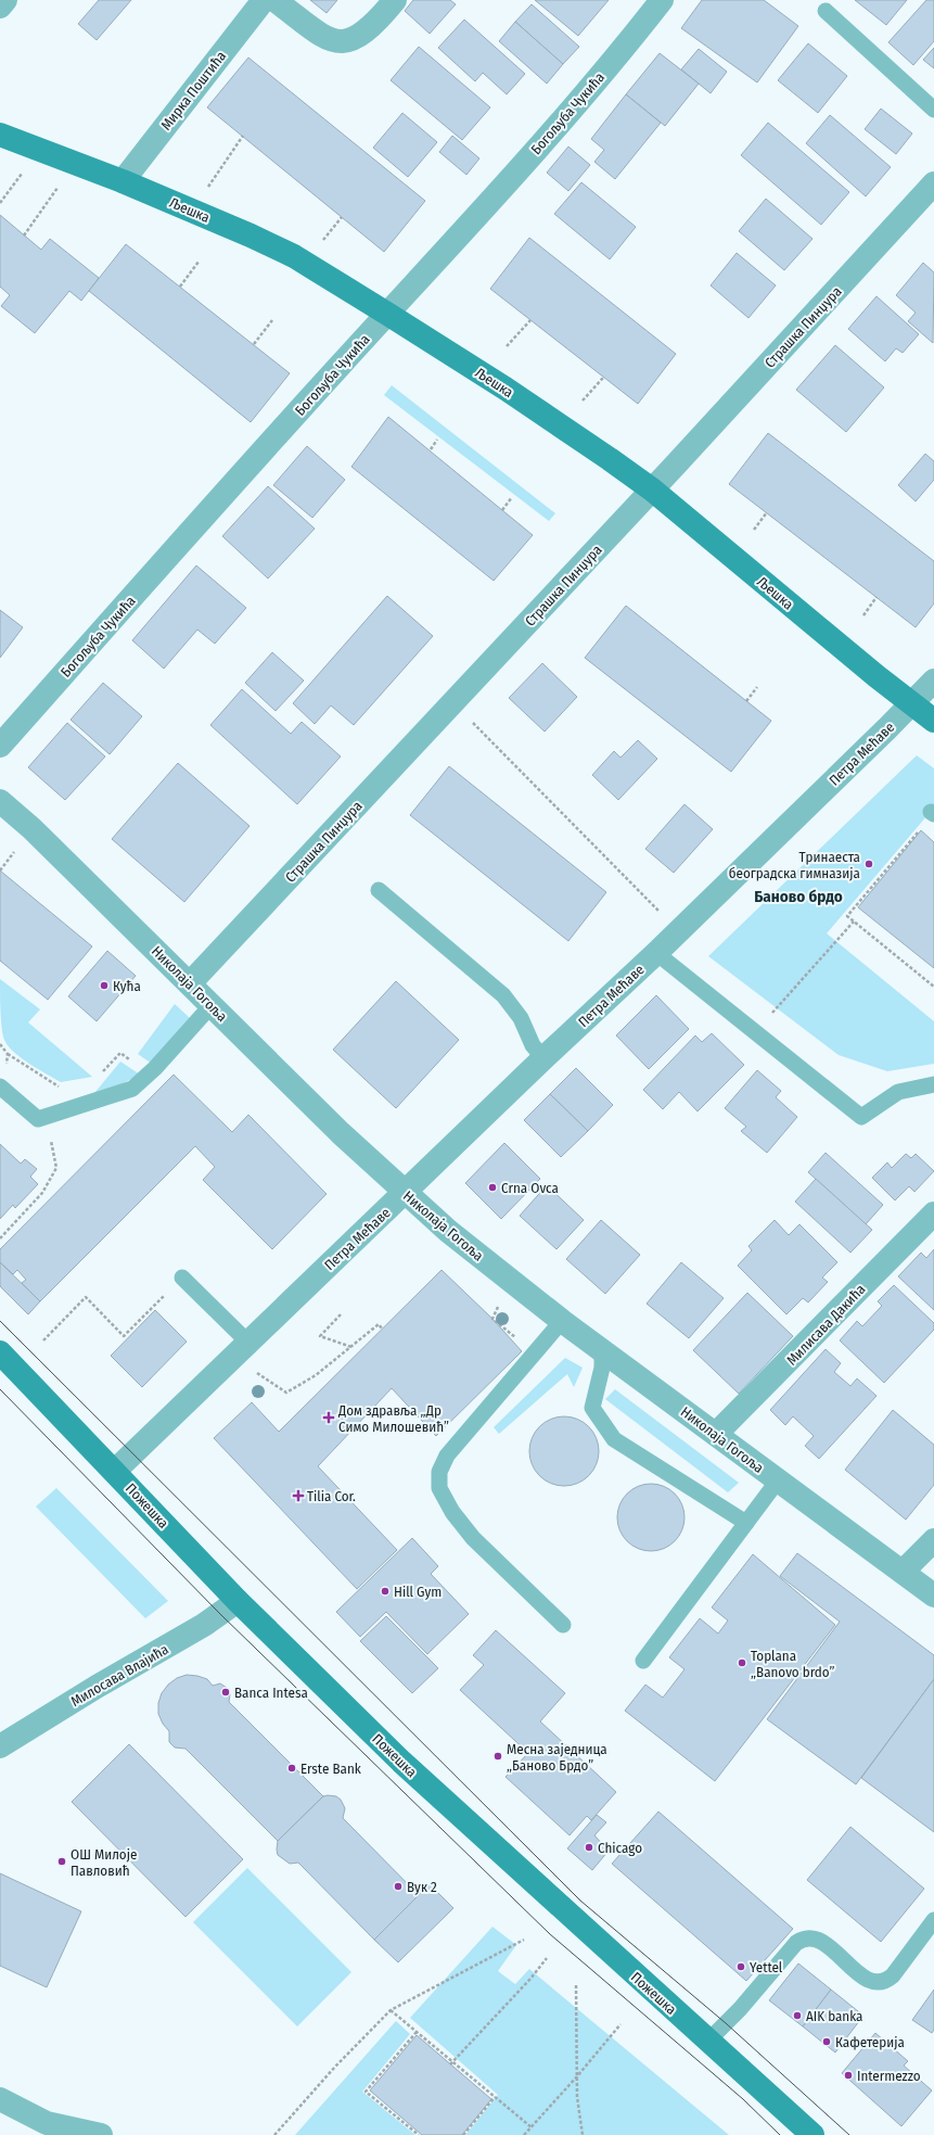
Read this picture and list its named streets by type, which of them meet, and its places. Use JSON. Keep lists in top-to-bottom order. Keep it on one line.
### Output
{"streets":{"main road":["Љешка","Пожешка"],"street":["Мирка Поштића","Богољуба Чукића","Страшка Пинџура","Петра Мећаве","Николаја Гогоља","Милисава Дакића","Милосава Влајића"]},"crossings":[["Мирка Поштића","Љешка"],["Богољуба Чукића","Љешка"],["Љешка","Страшка Пинџура"],["Љешка","Петра Мећаве"],["Страшка Пинџура","Николаја Гогоља"],["Петра Мећаве","Николаја Гогоља"],["Петра Мећаве","Пожешка"],["Николаја Гогоља","Милисава Дакића"],["Пожешка","Милосава Влајића"]],"districts":["Баново брдо"],"places":{"other":["Тринаеста београдска гимназија","Кућа","Crna Ovca","Hill Gym","Toplana „Banovo brdo”","Banca Intesa","Месна заједница „Баново Брдо”","Erste Bank","Chicago","ОШ Милоје Павловић","Вук 2","Yettel","AIK banka","Кафетерија","Intermezzo"],"health":["Дом здравља „Др Симо Милошевић”","Tilia Cor."]}}
